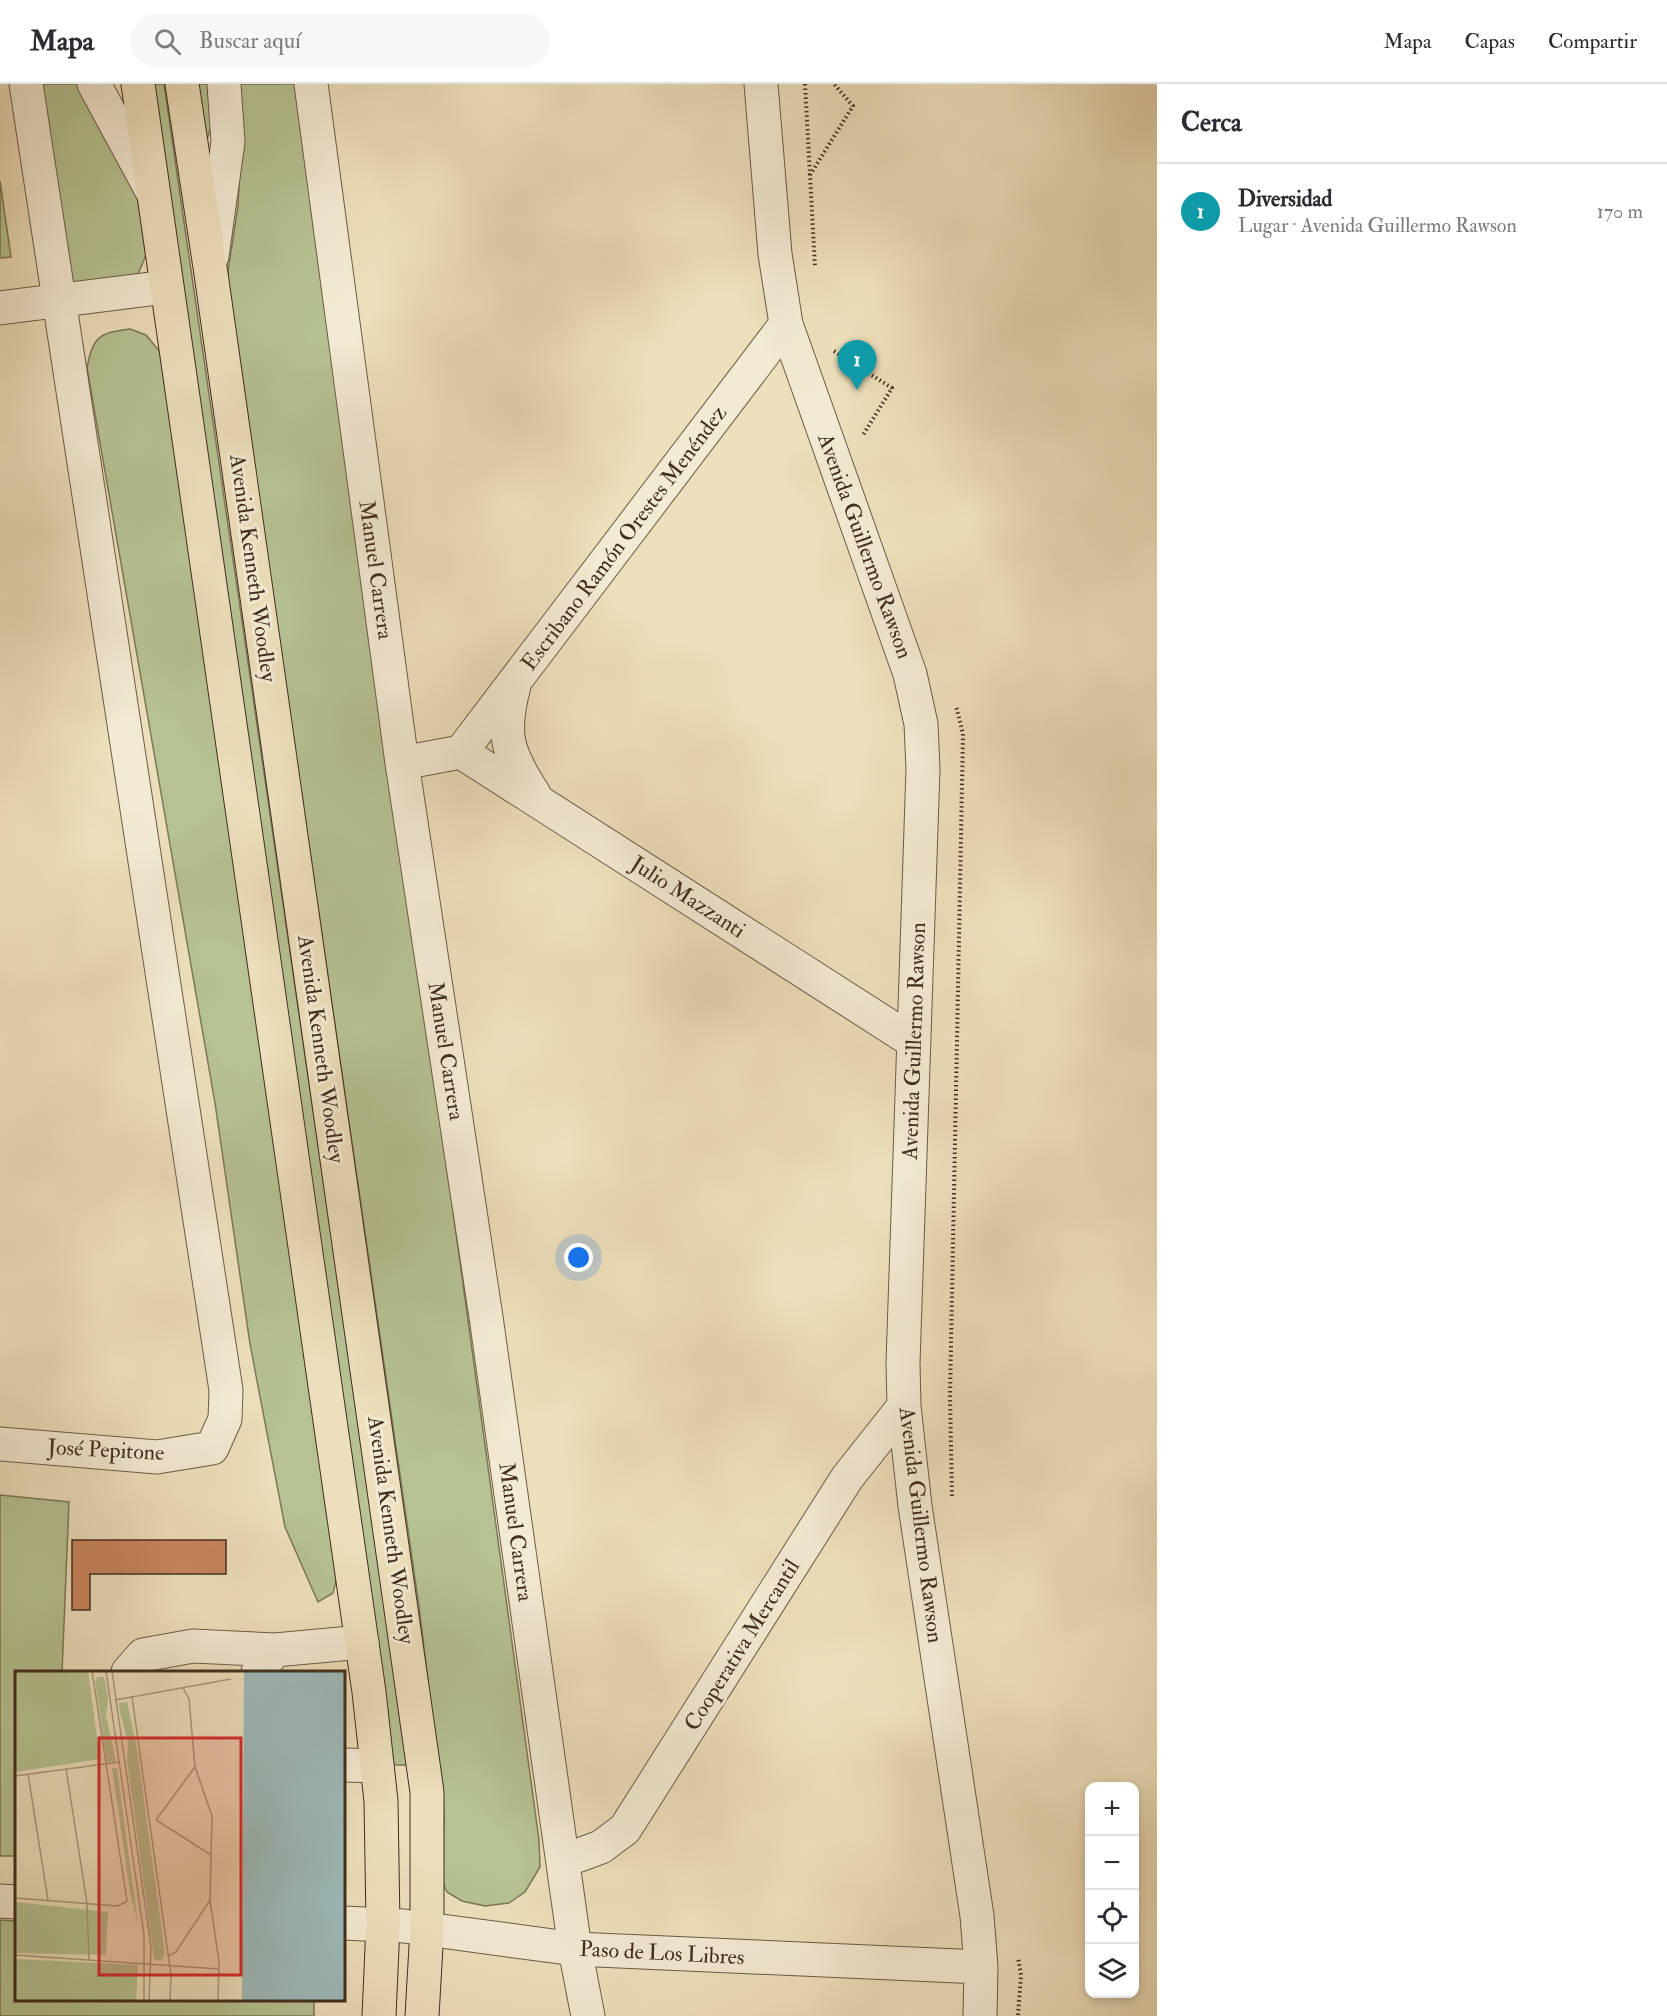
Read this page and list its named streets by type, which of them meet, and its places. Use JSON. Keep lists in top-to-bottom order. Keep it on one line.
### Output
{"streets":{"main road":["Avenida Kenneth Woodley"],"street":["Escribano Ramón Orestes Menéndez","Avenida Guillermo Rawson","Manuel Carrera","Julio Mazzanti","José Pepitone","Cooperativa Mercantil","Paso de Los Libres"]},"crossings":[["Escribano Ramón Orestes Menéndez","Avenida Guillermo Rawson"],["Escribano Ramón Orestes Menéndez","Julio Mazzanti"],["Avenida Guillermo Rawson","Julio Mazzanti"],["Avenida Guillermo Rawson","Cooperativa Mercantil"],["Avenida Guillermo Rawson","Paso de Los Libres"],["Avenida Kenneth Woodley","Paso de Los Libres"],["Manuel Carrera","Cooperativa Mercantil"],["Manuel Carrera","Paso de Los Libres"]],"page":{"header":"Mapa","search":"Buscar aquí","nav":["Mapa","Capas","Compartir"],"heading":"Cerca","list":[{"mark":"1","name":"Diversidad","note":"Lugar · Avenida Guillermo Rawson","value":"170 m"}],"pins":"1","map_buttons":["+","−"]}}
